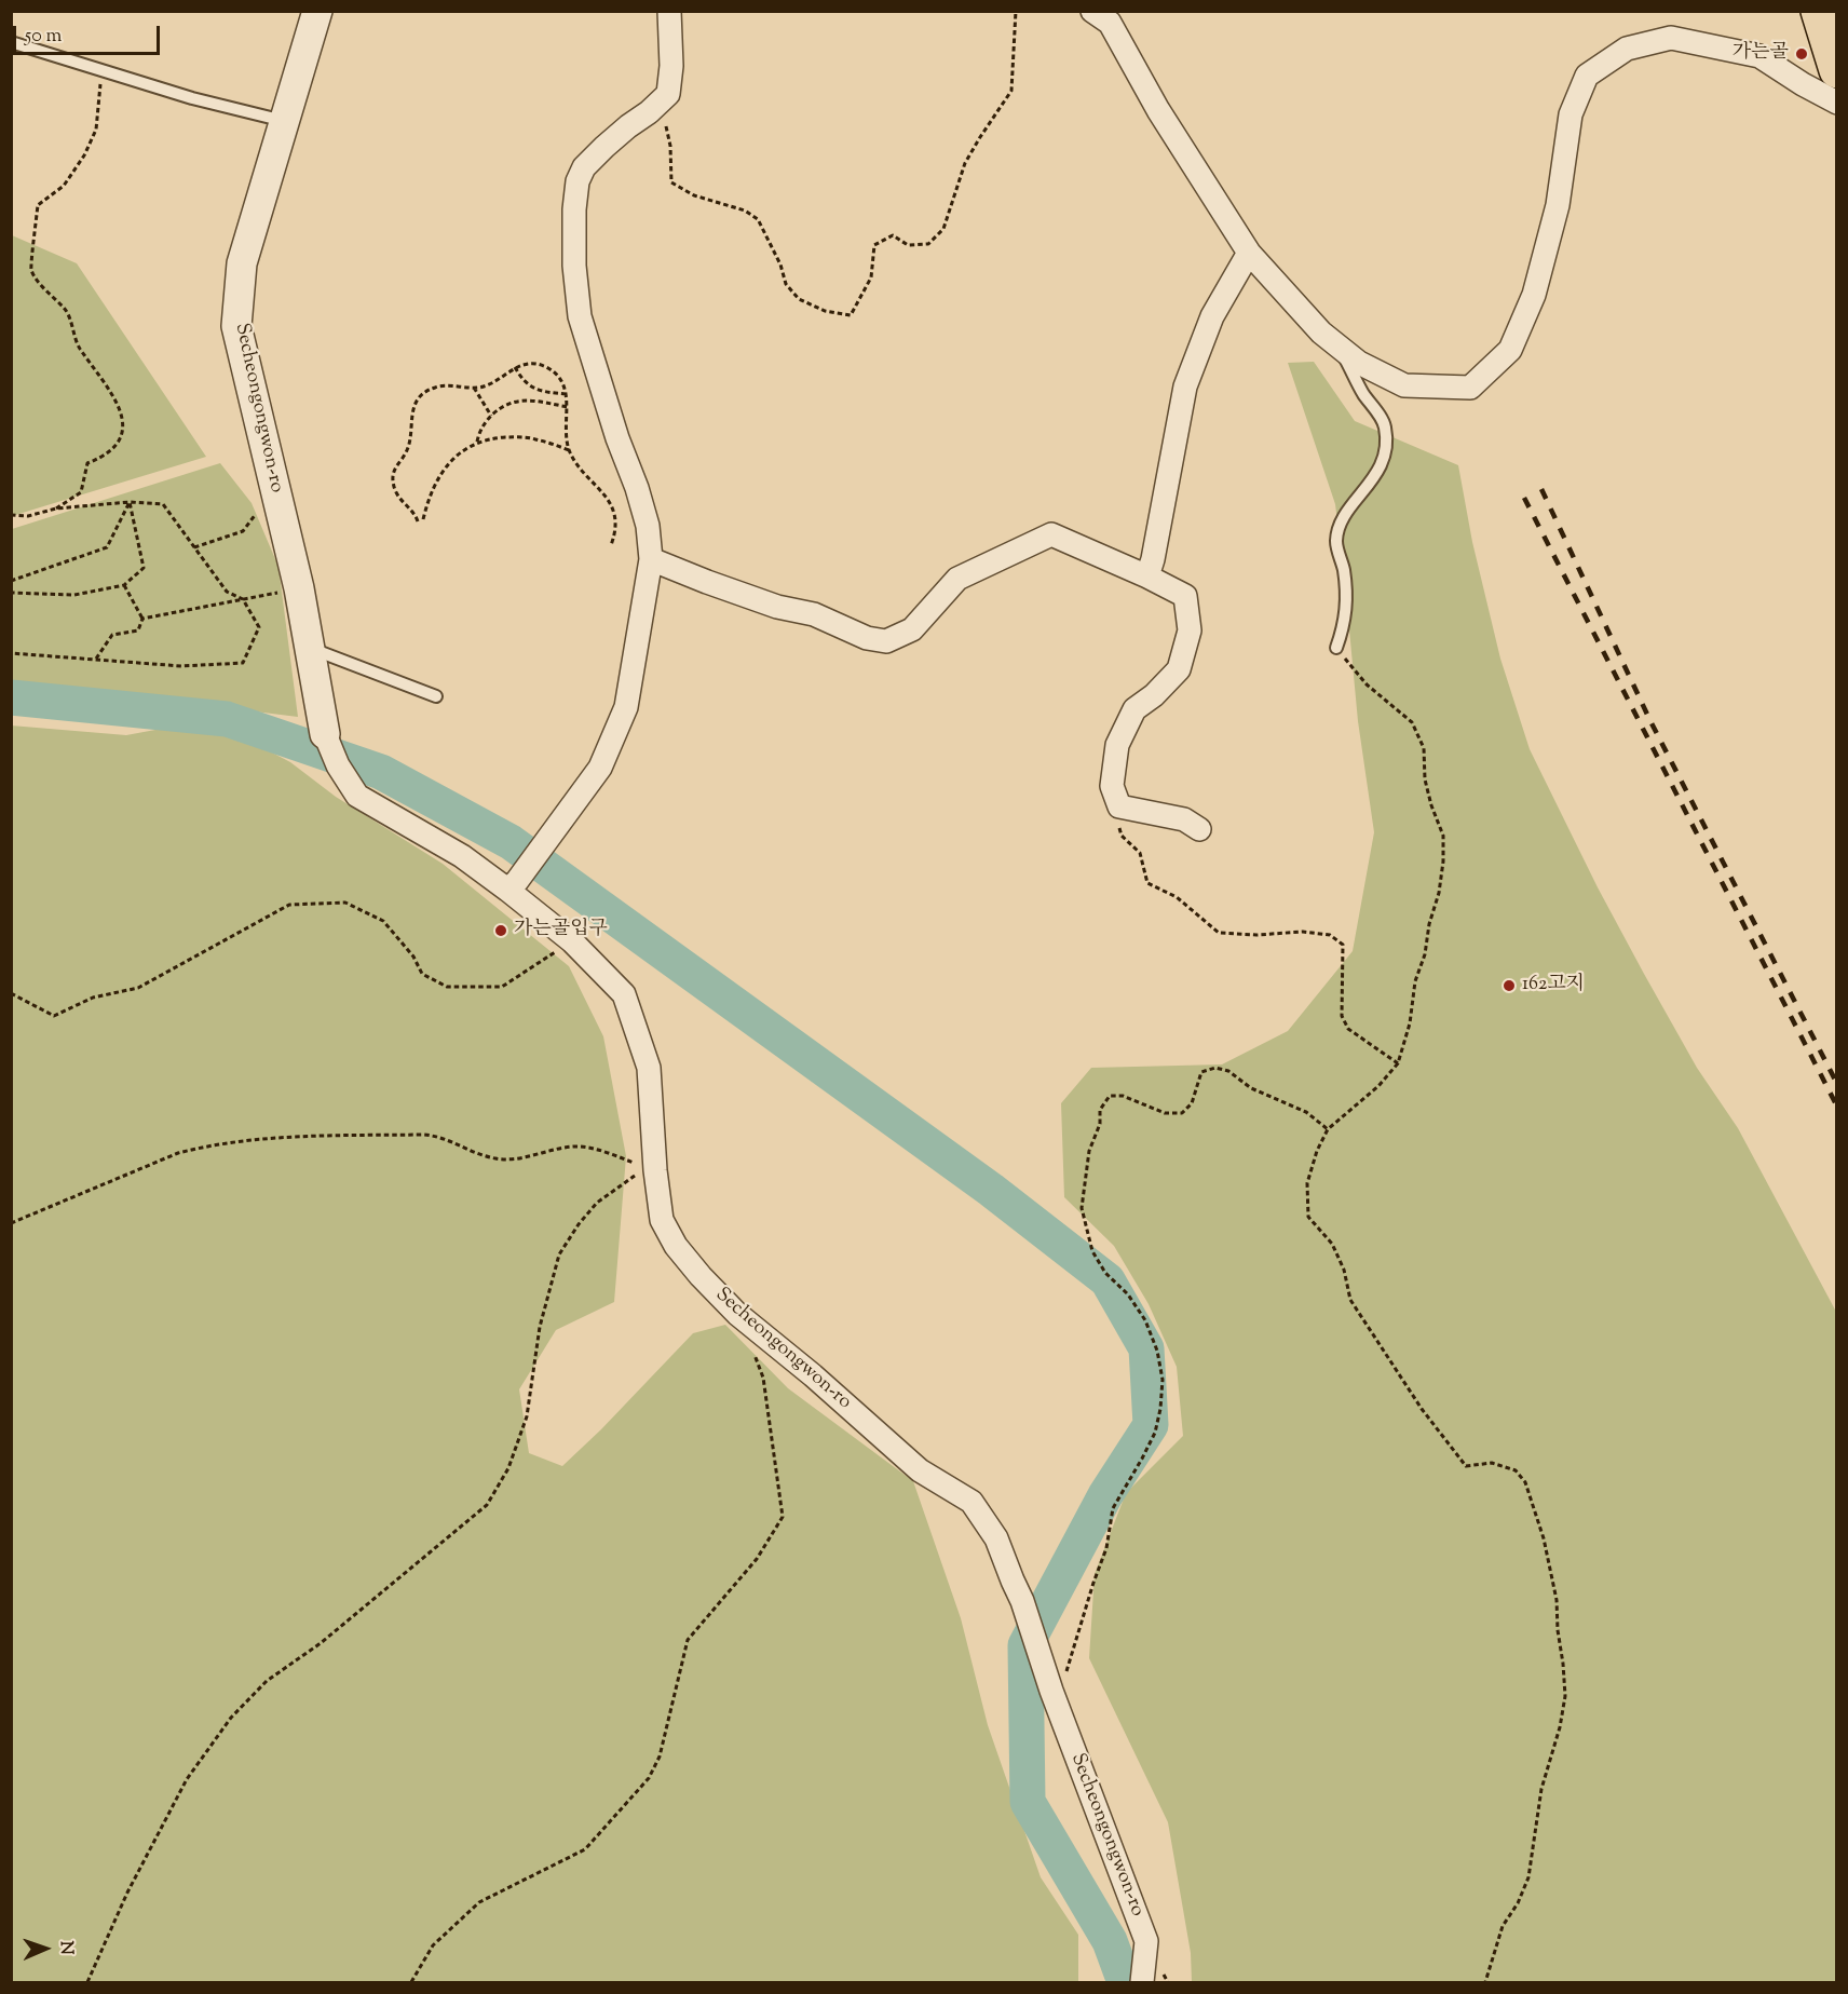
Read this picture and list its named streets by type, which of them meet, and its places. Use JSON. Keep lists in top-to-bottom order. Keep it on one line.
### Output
{"streets":{"street":["Secheongongwon-ro"]},"places":["가는골","가는골입구","162고지"],"scale_bar":"50 m","north":"right"}
